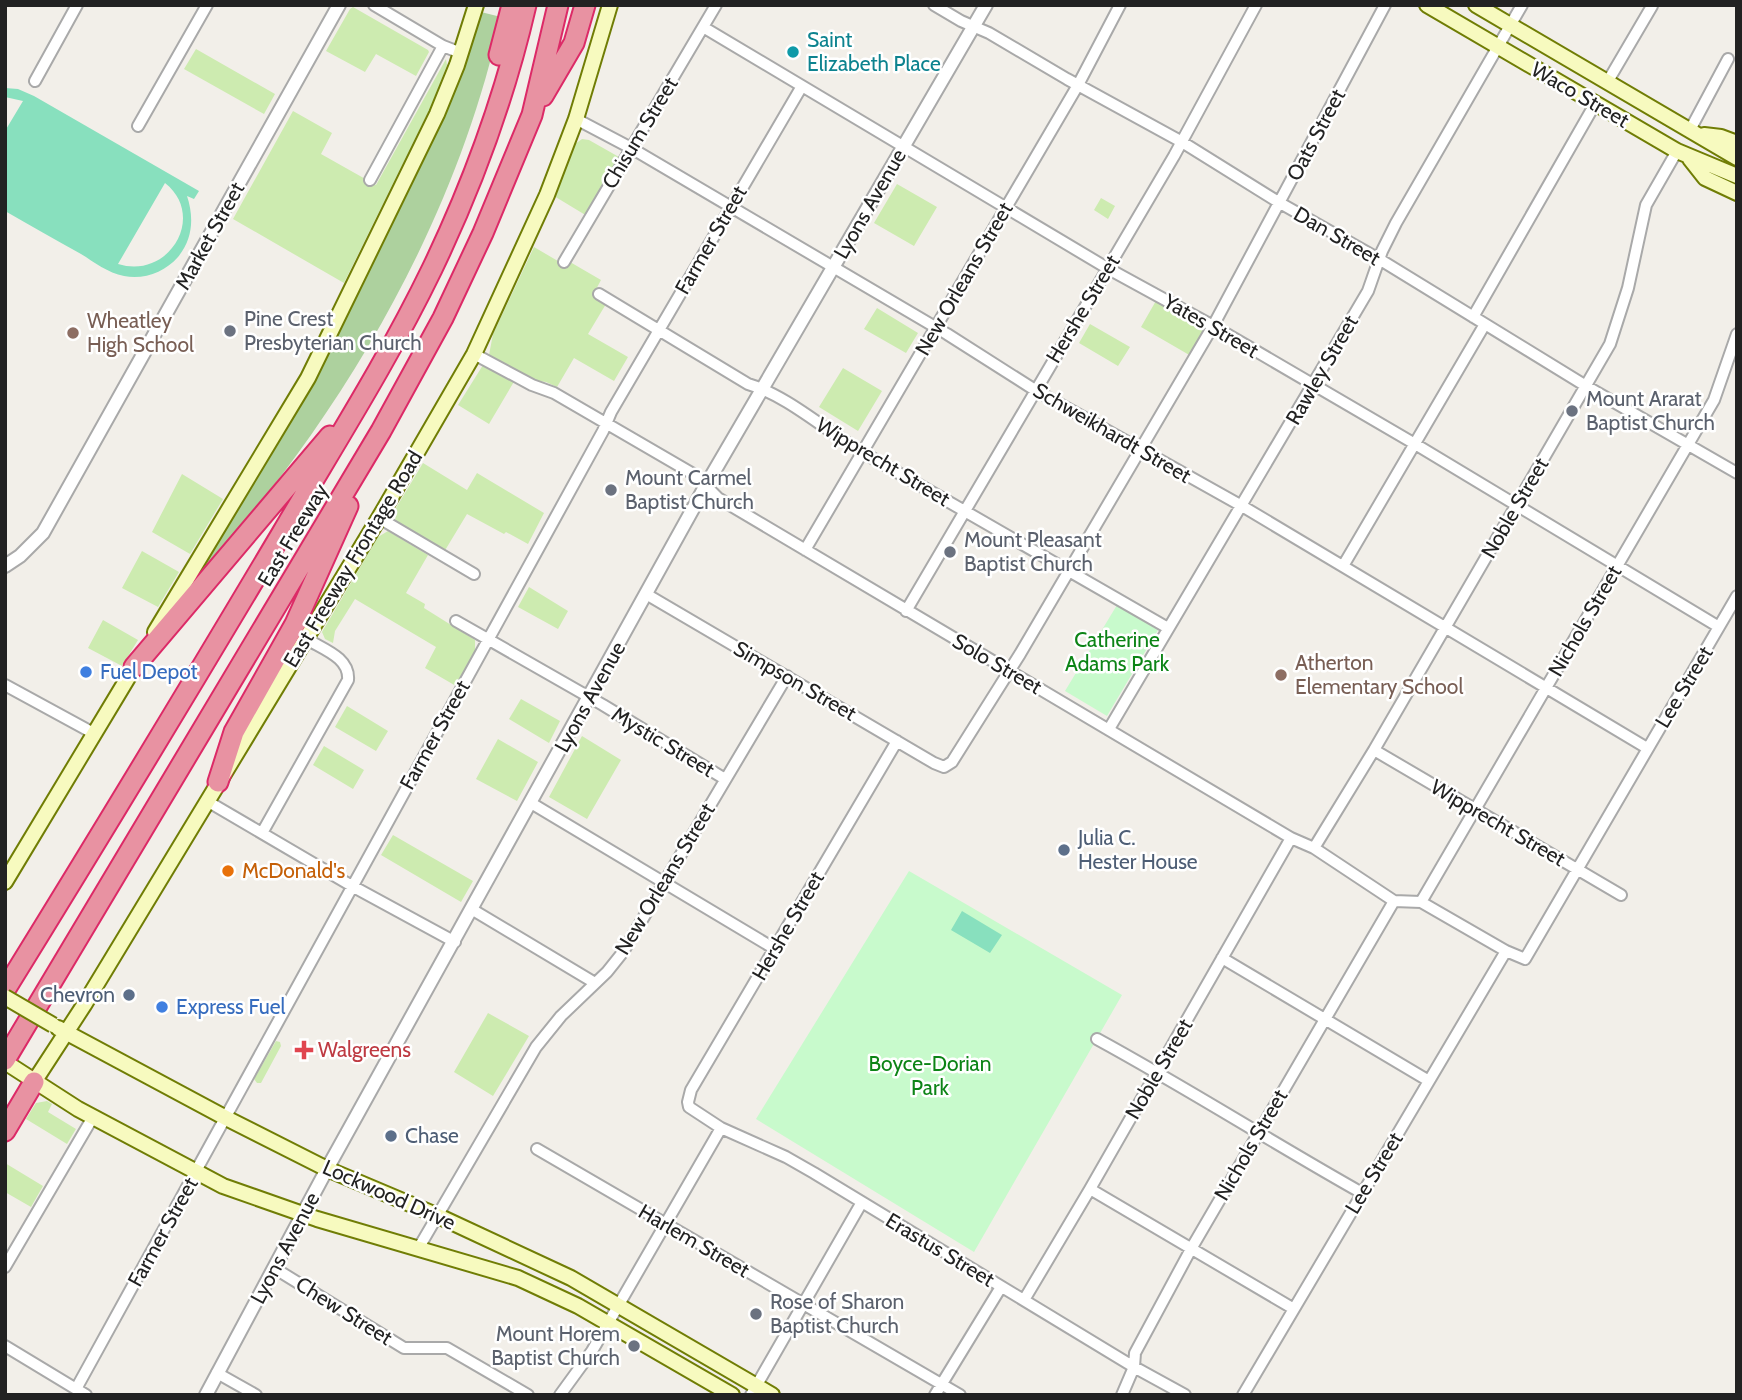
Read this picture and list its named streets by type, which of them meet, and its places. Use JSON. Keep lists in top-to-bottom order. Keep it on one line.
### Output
{"streets":{"highway":["East Freeway"],"main road":["Waco Street","East Freeway Frontage Road","Lockwood Drive"],"street":["Chisum Street","Oats Street","Lyons Avenue","Market Street","Dan Street","Farmer Street","New Orleans Street","Hershe Street","Yates Street","Rawley Street","Schweikhardt Street","Wipprecht Street","Noble Street","Nichols Street","Solo Street","Simpson Street","Lee Street","Mystic Street","Harlem Street","Erastus Street","Chew Street"]},"crossings":[["Waco Street","Rawley Street"],["Waco Street","Noble Street"],["Chisum Street","Yates Street"],["Chisum Street","Schweikhardt Street"],["Oats Street","Dan Street"],["Oats Street","Yates Street"],["Oats Street","Schweikhardt Street"],["Oats Street","Wipprecht Street"],["Oats Street","Solo Street"],["Oats Street","Simpson Street"],["Lyons Avenue","Dan Street"],["Lyons Avenue","Yates Street"],["Lyons Avenue","Schweikhardt Street"],["Lyons Avenue","Wipprecht Street"],["Lyons Avenue","Solo Street"],["Lyons Avenue","Simpson Street"],["Lyons Avenue","Mystic Street"],["Lyons Avenue","Lockwood Drive"],["Lyons Avenue","Chew Street"],["Dan Street","New Orleans Street"],["Dan Street","Hershe Street"],["Dan Street","Rawley Street"],["Dan Street","Noble Street"],["Dan Street","Nichols Street"],["Farmer Street","Yates Street"],["Farmer Street","Schweikhardt Street"],["Farmer Street","Wipprecht Street"],["Farmer Street","Solo Street"],["Farmer Street","Mystic Street"],["Farmer Street","Lockwood Drive"],["New Orleans Street","Yates Street"],["New Orleans Street","Schweikhardt Street"],["New Orleans Street","Wipprecht Street"],["New Orleans Street","Solo Street"],["New Orleans Street","Simpson Street"],["New Orleans Street","Mystic Street"],["New Orleans Street","Lockwood Drive"],["Hershe Street","Yates Street"],["Hershe Street","Schweikhardt Street"],["Hershe Street","Wipprecht Street"],["Hershe Street","Solo Street"],["Hershe Street","Simpson Street"],["Hershe Street","Erastus Street"],["Yates Street","Rawley Street"],["Yates Street","Noble Street"],["Yates Street","Nichols Street"],["Yates Street","Lee Street"],["Rawley Street","Schweikhardt Street"],["Rawley Street","Wipprecht Street"],["Rawley Street","Solo Street"],["Schweikhardt Street","Noble Street"],["Schweikhardt Street","East Freeway Frontage Road"],["Schweikhardt Street","Nichols Street"],["Schweikhardt Street","Lee Street"],["Wipprecht Street","Noble Street"],["Wipprecht Street","Nichols Street"],["Wipprecht Street","Lee Street"],["Noble Street","Solo Street"],["Noble Street","Erastus Street"],["East Freeway","Lockwood Drive"],["East Freeway Frontage Road","Solo Street"],["East Freeway Frontage Road","Lockwood Drive"],["Nichols Street","Solo Street"],["Nichols Street","Erastus Street"]],"parks":["Catherine Adams Park","Boyce-Dorian Park"],"places":{"other":["Saint Elizabeth Place","Pine Crest Presbyterian Church","Wheatley High School","Mount Ararat Baptist Church","Mount Carmel Baptist Church","Mount Pleasant Baptist Church","Fuel Depot","Atherton Elementary School","Julia C. Hester House","McDonald's","Chevron","Express Fuel","Chase","Rose of Sharon Baptist Church","Mount Horem Baptist Church"],"health":["Walgreens"]}}
